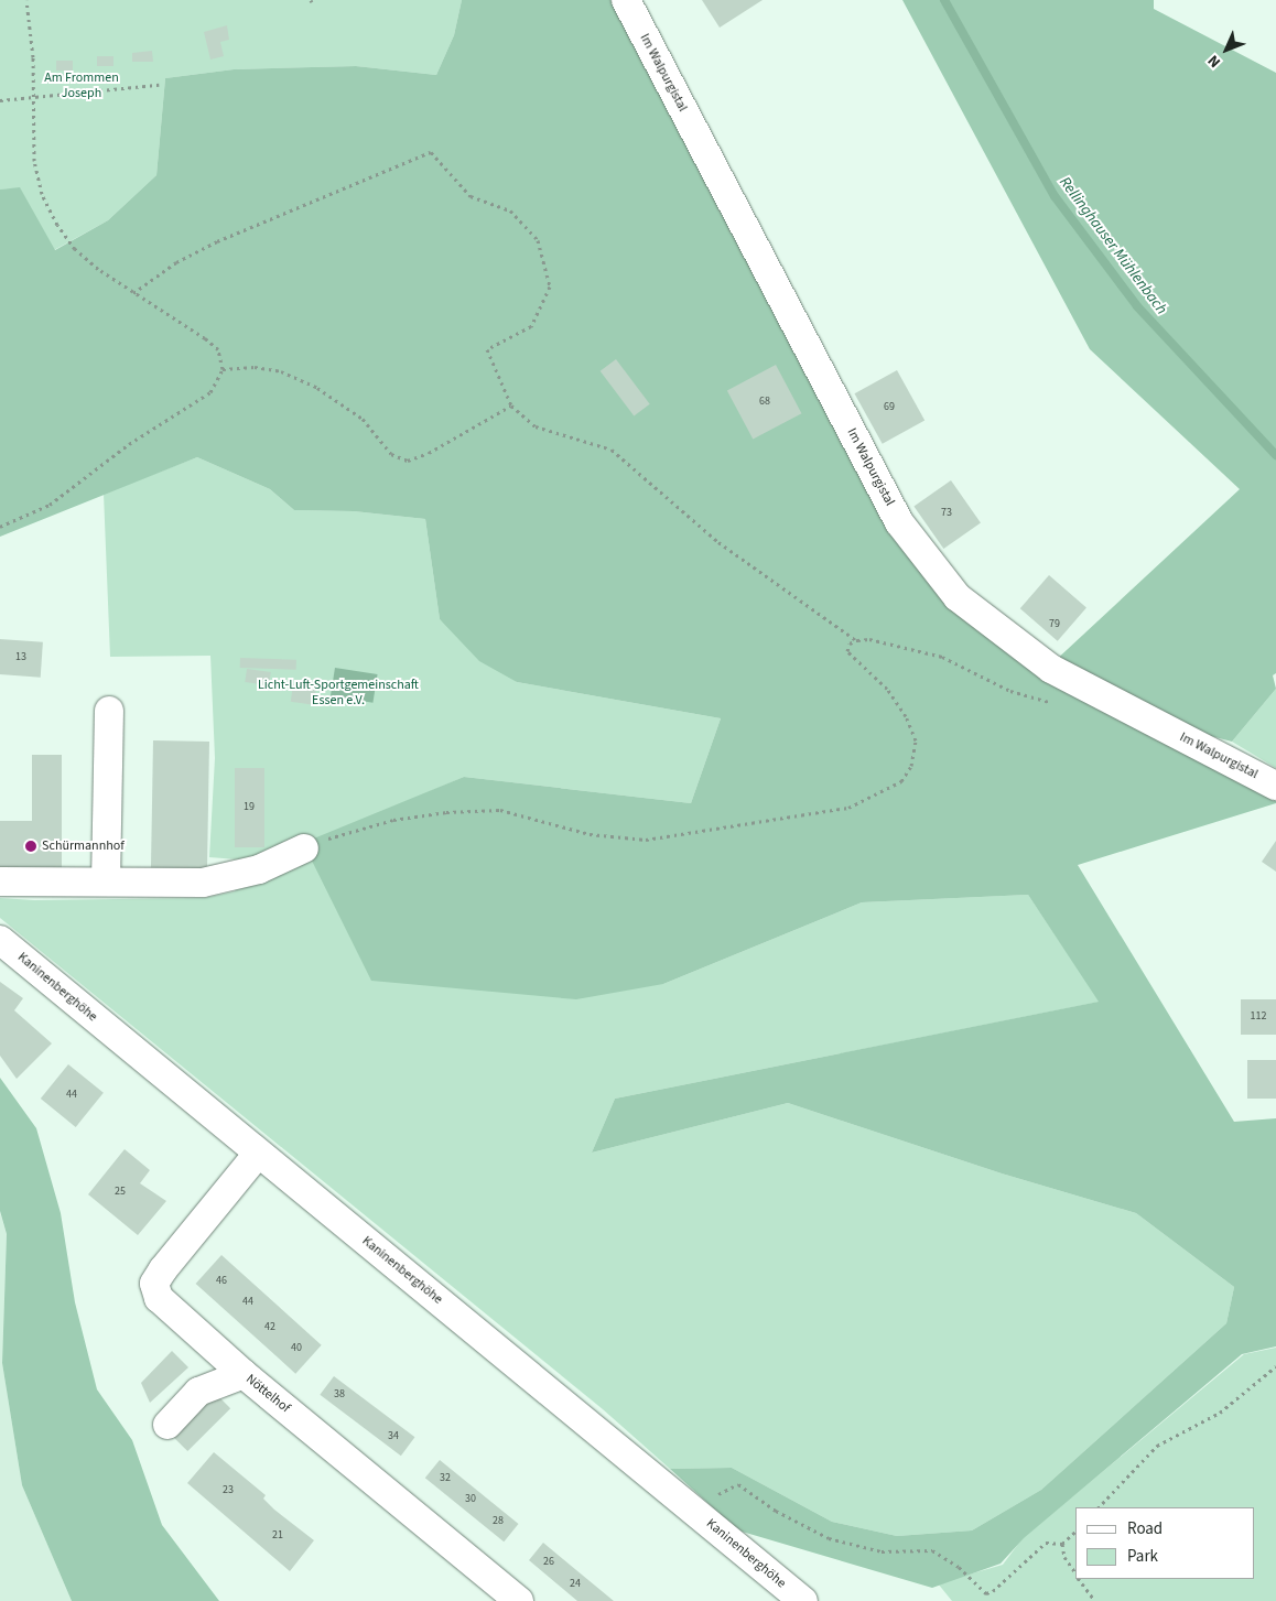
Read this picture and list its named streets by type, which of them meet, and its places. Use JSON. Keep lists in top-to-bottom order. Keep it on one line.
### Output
{"streets":{"street":["Im Walpurgistal","Kaninenberghöhe","Nöttelhof"]},"crossings":[["Kaninenberghöhe","Nöttelhof"]],"water":["Rellinghauser Mühlenbach"],"parks":["Am Frommen Joseph","Licht-Luft-Sportgemeinschaft Essen e.V."],"places":["Schürmannhof"],"house_numbers":["68","69","73","79","13","19","112","44","25","46","44","42","40","38","34","32","23","30","28","21","26","24"],"legend":["Road","Park"],"north":"bottom left"}
